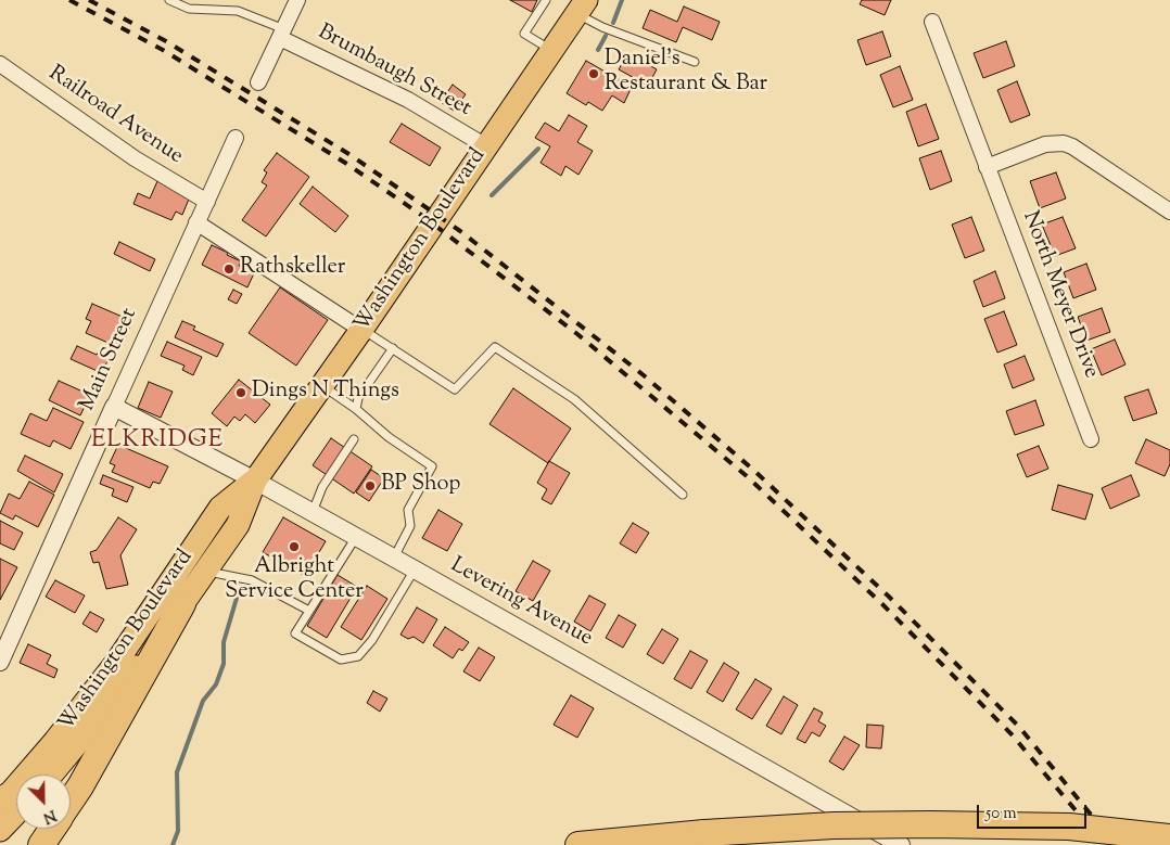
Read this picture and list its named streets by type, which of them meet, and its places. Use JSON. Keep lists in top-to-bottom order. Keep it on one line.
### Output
{"streets":{"main road":["Washington Boulevard"],"street":["Brumbaugh Street","Railroad Avenue","North Meyer Drive","Main Street","Levering Avenue"]},"crossings":[["Brumbaugh Street","Washington Boulevard"],["Railroad Avenue","Main Street"],["Washington Boulevard","Levering Avenue"],["Main Street","Levering Avenue"]],"districts":["ELKRIDGE"],"places":["Daniel's Restaurant & Bar","Rathskeller","Dings N Things","BP Shop","Albright Service Center"],"scale_bar":"50 m","north":"bottom right"}
